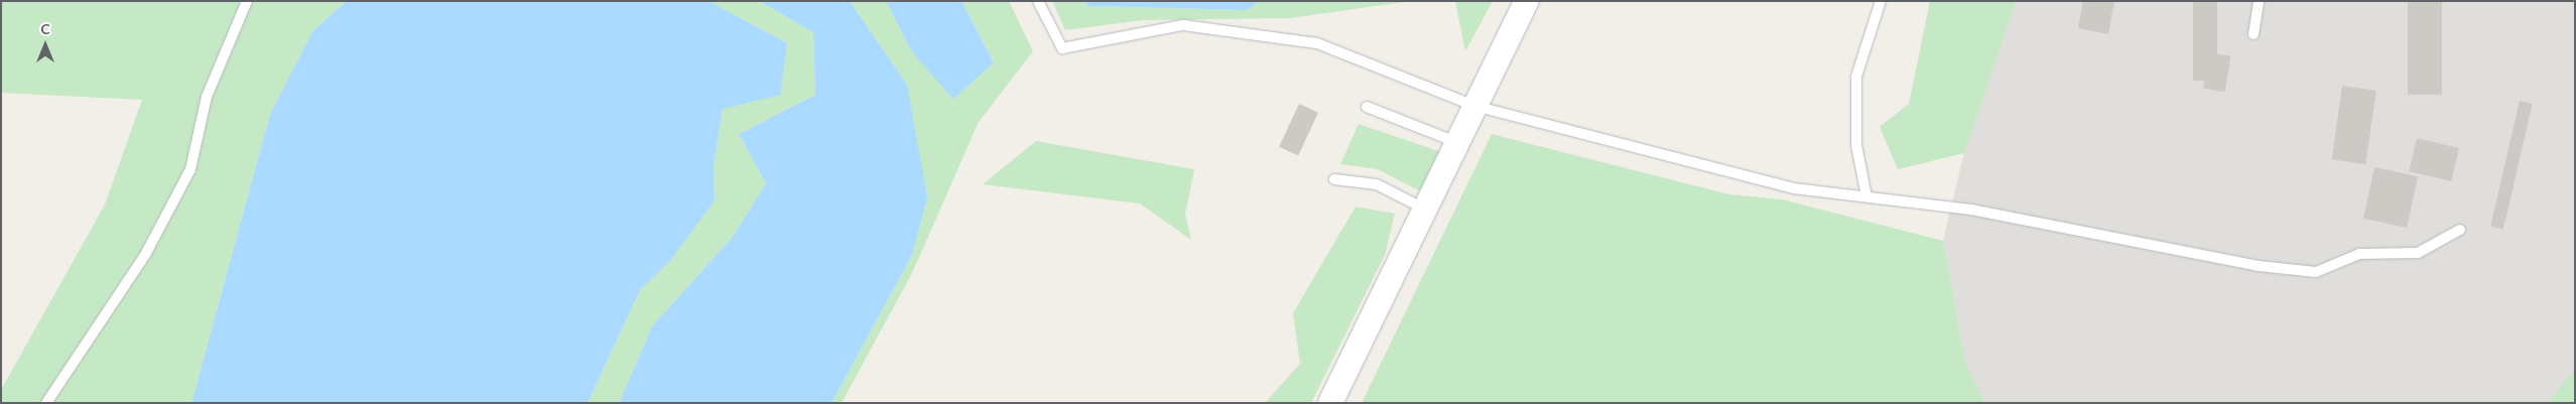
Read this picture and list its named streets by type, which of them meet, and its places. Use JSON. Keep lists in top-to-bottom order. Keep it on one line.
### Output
{"north":"top"}
